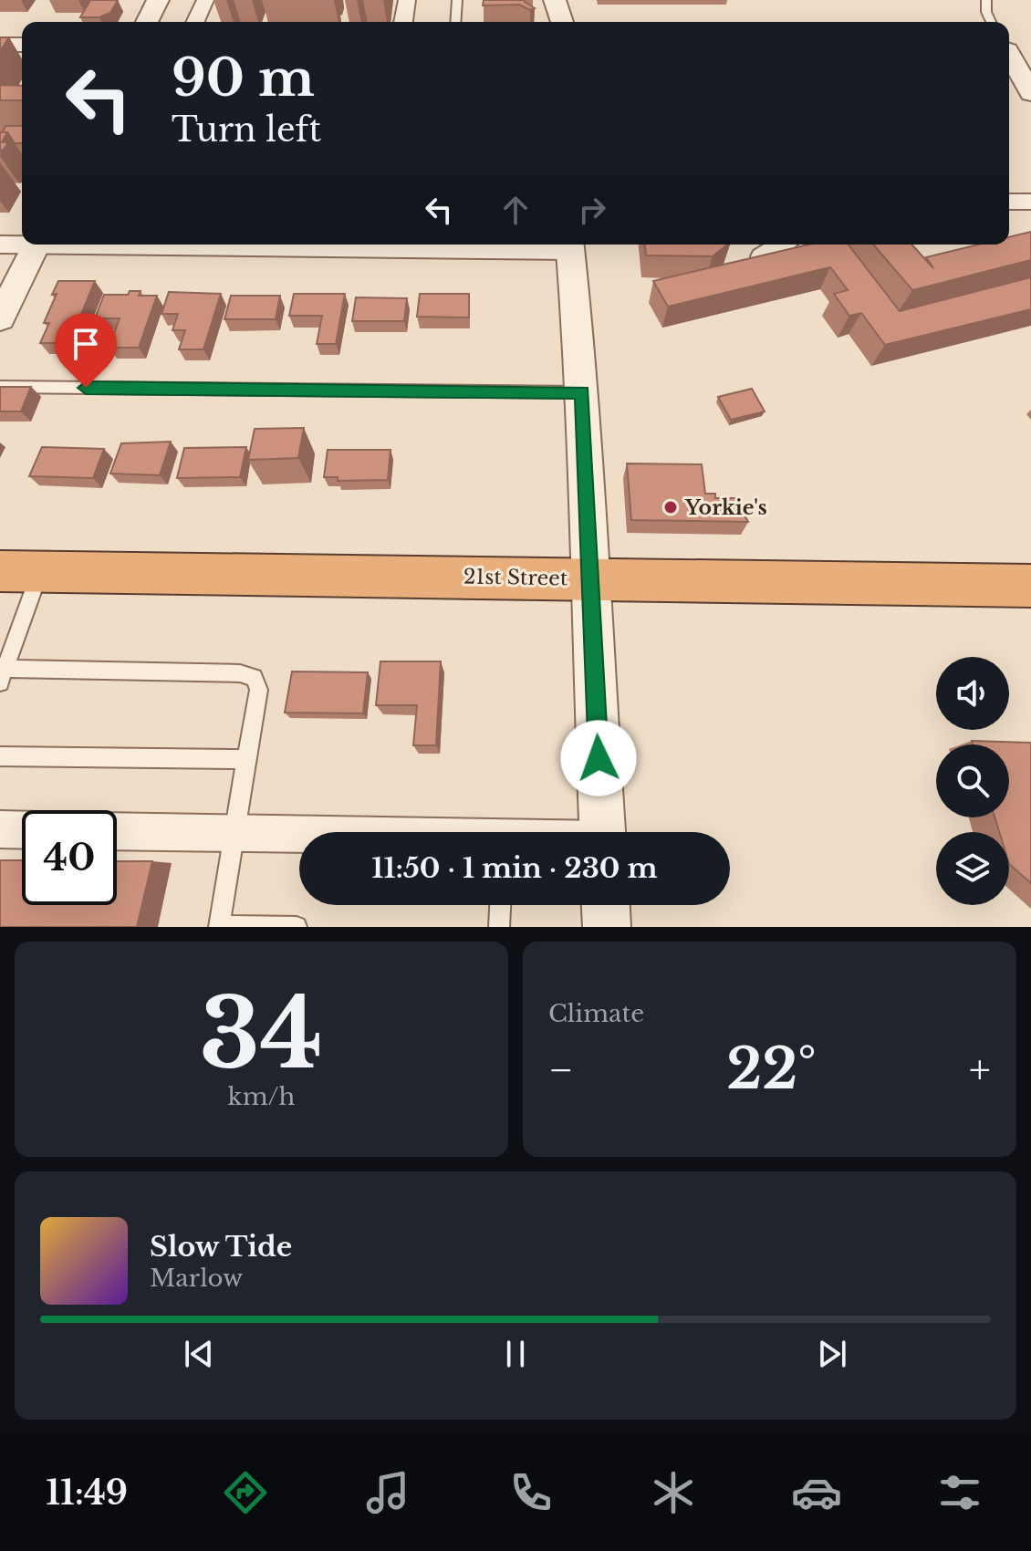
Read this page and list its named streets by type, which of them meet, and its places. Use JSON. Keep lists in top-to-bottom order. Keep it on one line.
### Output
{"streets":{"highway":["21st Street"]},"places":["Yorkie's"],"page":{"turn":["90 m","Turn left"],"limit":"40","trip":"11:50 · 1 min · 230 m","tile":[["34","km/h"],"Climate"],"heat":["−","22°","+"],"song":["Slow Tide","Marlow"],"tabs":"11:49"}}
